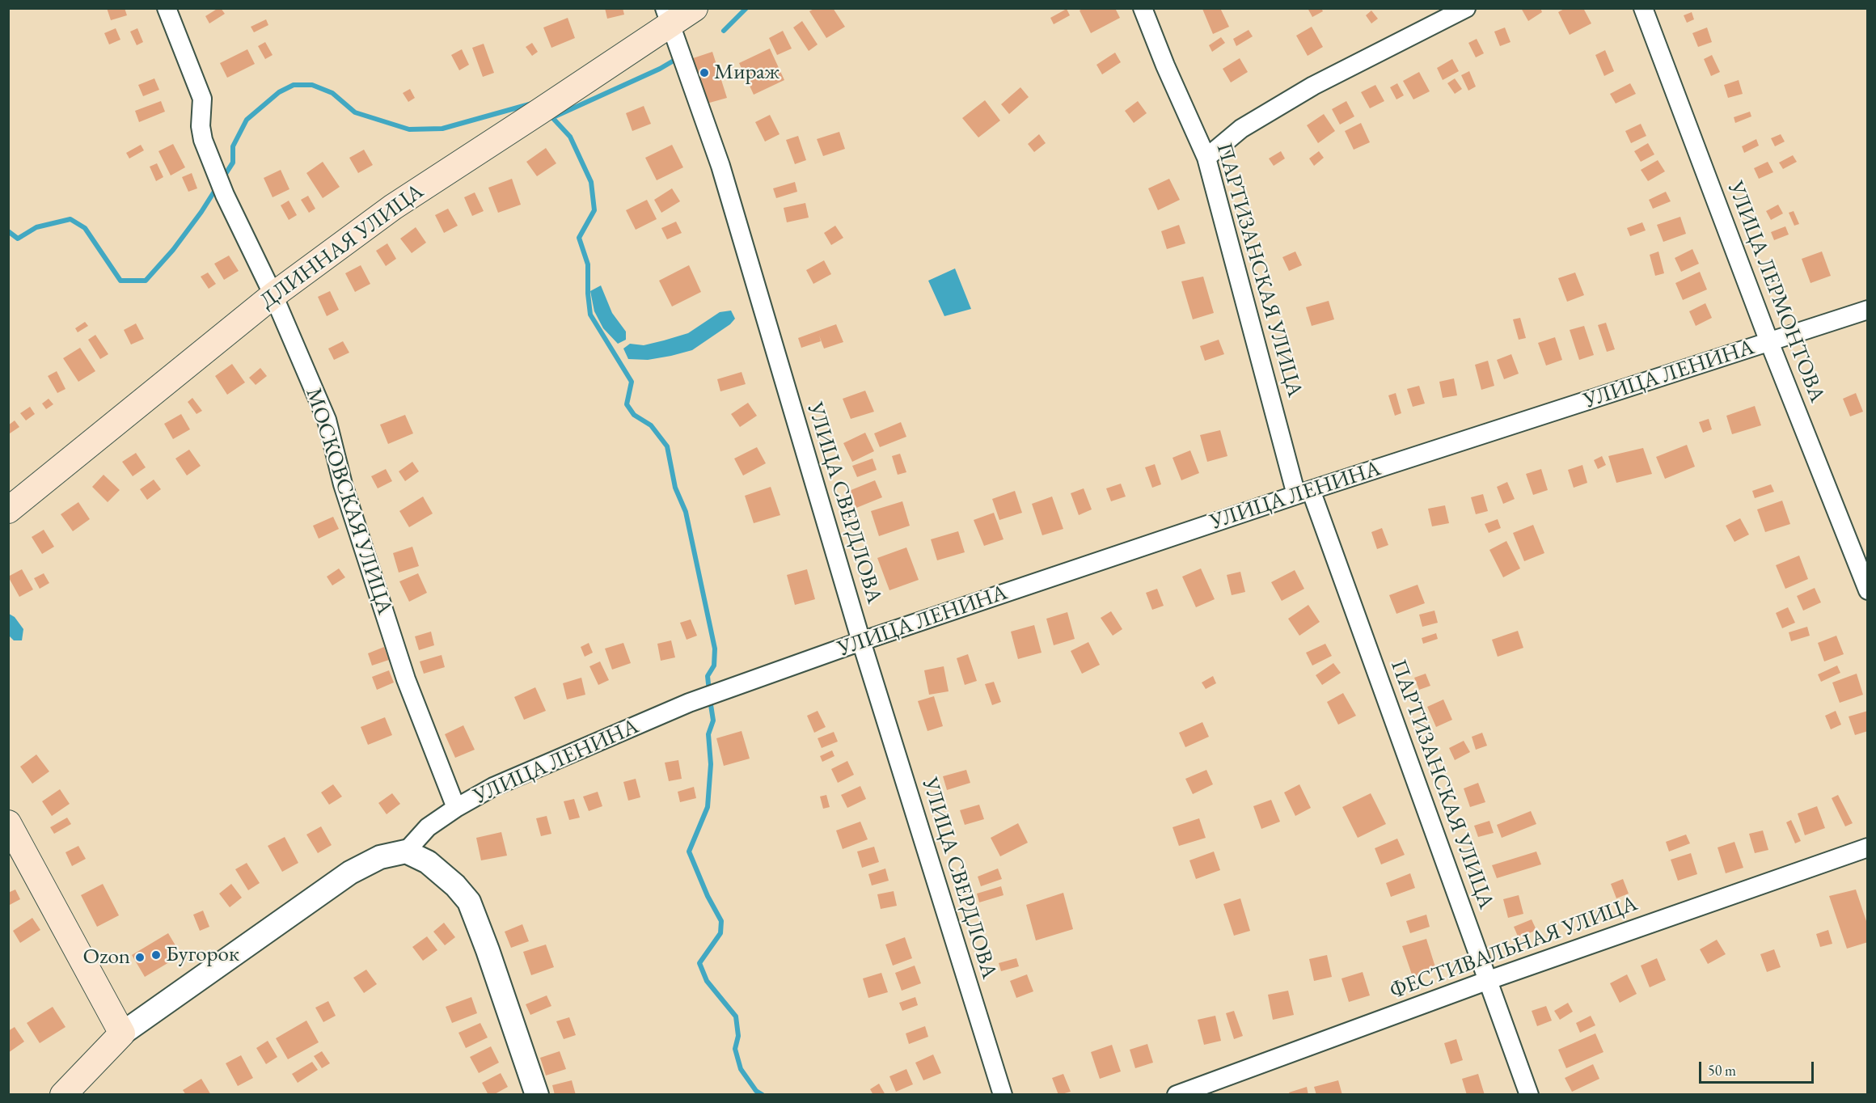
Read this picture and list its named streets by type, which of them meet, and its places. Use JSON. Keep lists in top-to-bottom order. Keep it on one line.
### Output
{"streets":{"main road":["ДЛИННАЯ УЛИЦА"],"street":["ПАРТИЗАНСКАЯ УЛИЦА","УЛИЦА ЛЕРМОНТОВА","УЛИЦА ЛЕНИНА","МОСКОВСКАЯ УЛИЦА","УЛИЦА СВЕРДЛОВА","ФЕСТИВАЛЬНАЯ УЛИЦА"]},"crossings":[["ДЛИННАЯ УЛИЦА","МОСКОВСКАЯ УЛИЦА"],["ДЛИННАЯ УЛИЦА","УЛИЦА СВЕРДЛОВА"],["ПАРТИЗАНСКАЯ УЛИЦА","УЛИЦА ЛЕНИНА"],["ПАРТИЗАНСКАЯ УЛИЦА","ФЕСТИВАЛЬНАЯ УЛИЦА"],["УЛИЦА ЛЕРМОНТОВА","УЛИЦА ЛЕНИНА"],["УЛИЦА ЛЕНИНА","МОСКОВСКАЯ УЛИЦА"],["УЛИЦА ЛЕНИНА","УЛИЦА СВЕРДЛОВА"]],"places":["Мираж","Бугорок","Ozon"],"scale_bar":"50 m"}
